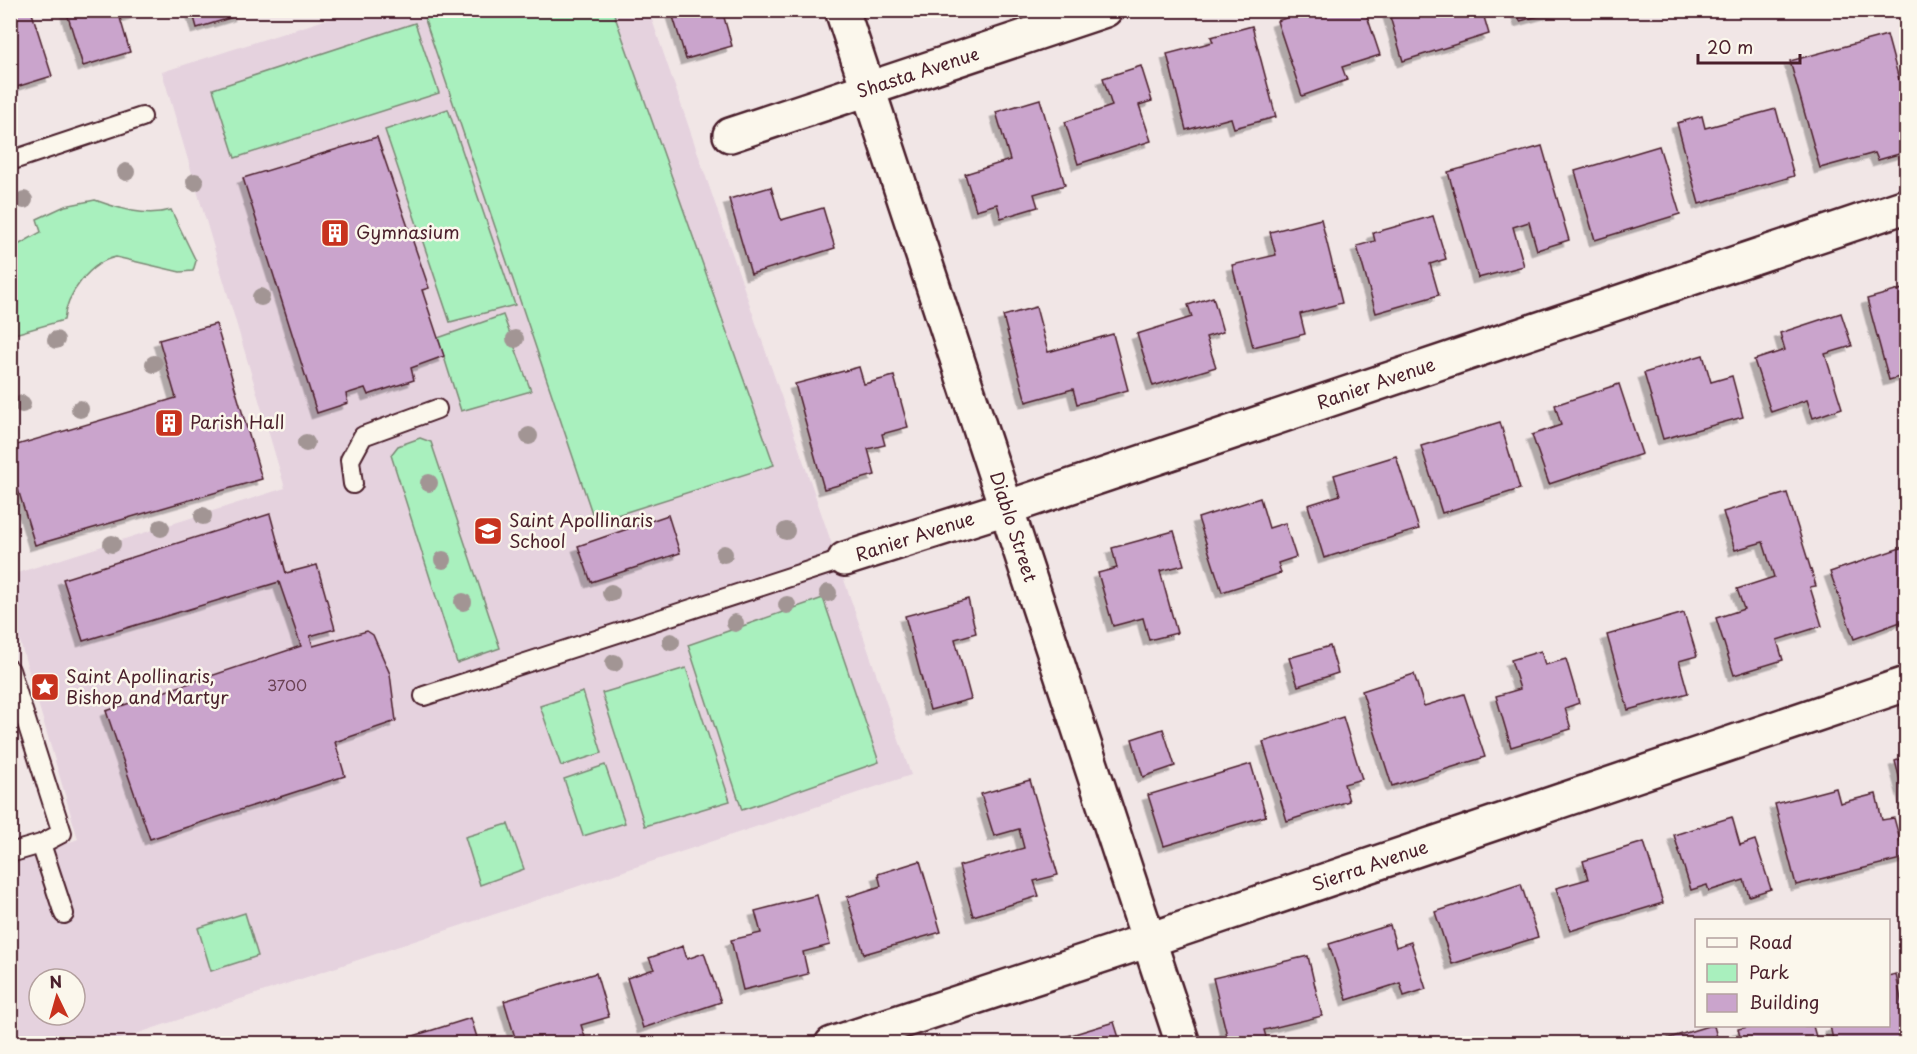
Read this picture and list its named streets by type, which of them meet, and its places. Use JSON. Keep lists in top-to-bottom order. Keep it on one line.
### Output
{"streets":{"street":["Shasta Avenue","Ranier Avenue","Diablo Street","Sierra Avenue"]},"crossings":[["Shasta Avenue","Diablo Street"],["Ranier Avenue","Diablo Street"],["Diablo Street","Sierra Avenue"]],"places":{"building":["Gymnasium","Parish Hall"],"school or university":["Saint Apollinaris School"],"place":["Saint Apollinaris, Bishop and Martyr"]},"house_numbers":["3700"],"legend":["Road","Park","Building"],"scale_bar":"20 m","north":"top"}
